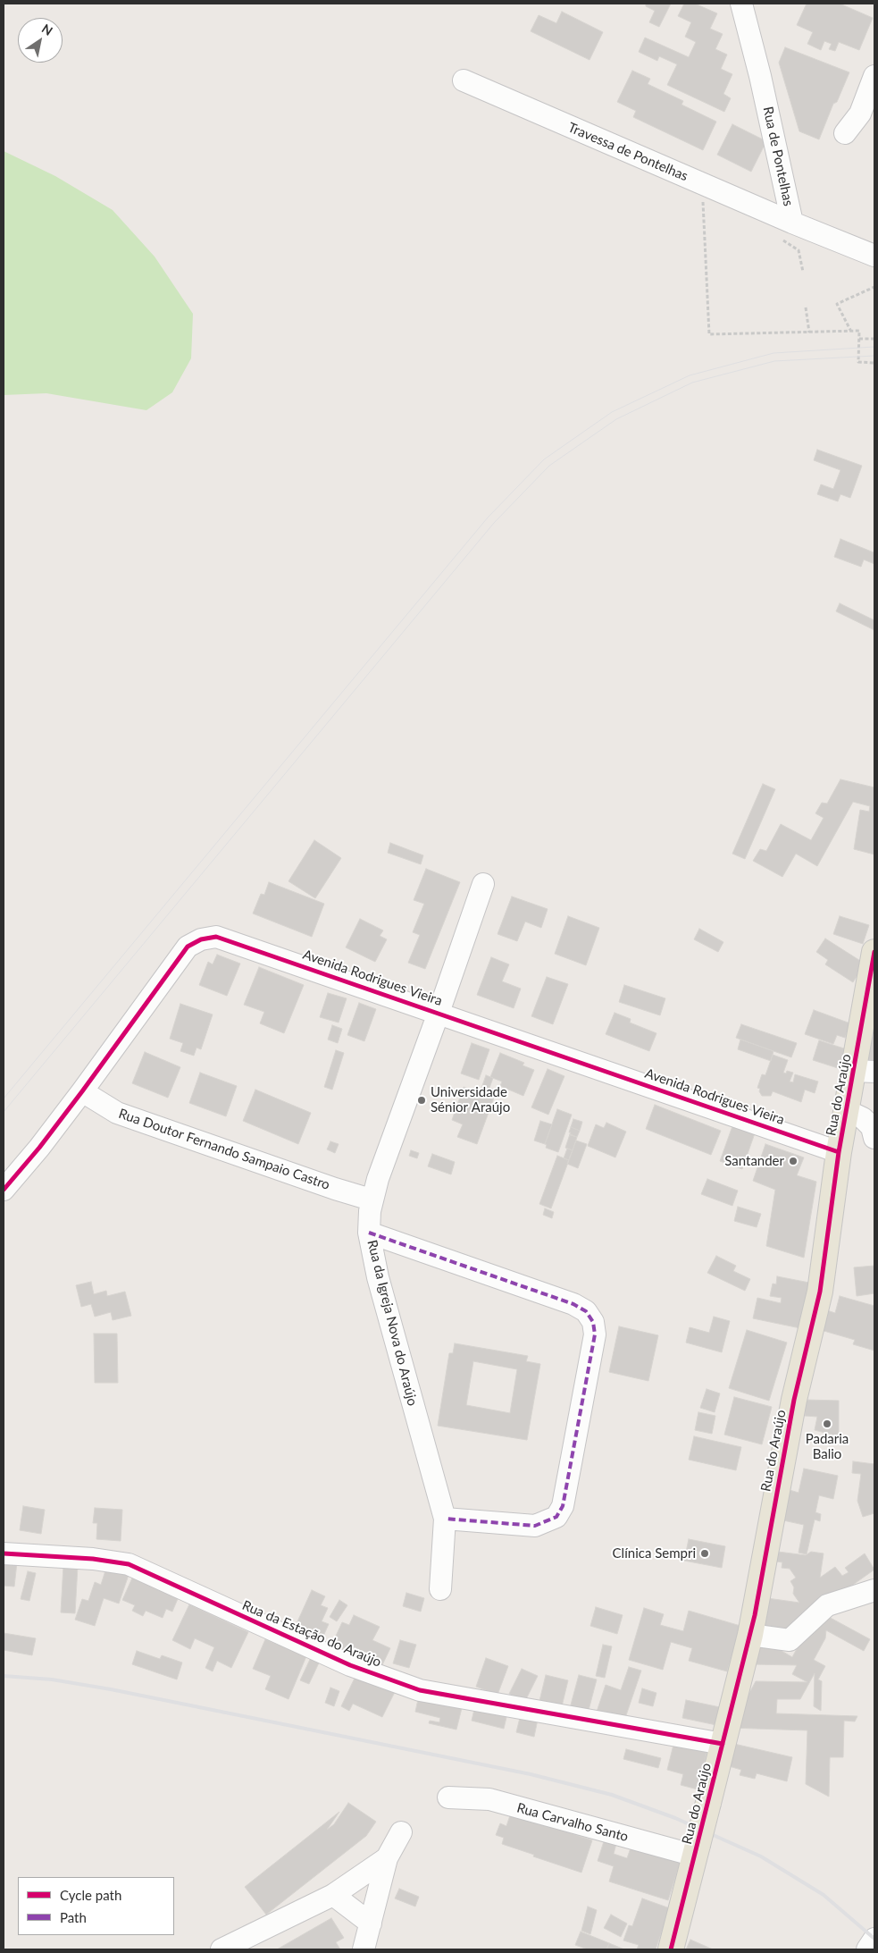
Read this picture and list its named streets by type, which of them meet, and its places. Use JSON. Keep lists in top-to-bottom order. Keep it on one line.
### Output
{"streets":{"main road":["Rua do Araújo"],"street":["Travessa de Pontelhas","Rua de Pontelhas","Avenida Rodrigues Vieira","Rua Doutor Fernando Sampaio Castro","Rua da Igreja Nova do Araújo","Rua da Estação do Araújo","Rua Carvalho Santo"]},"crossings":[["Travessa de Pontelhas","Rua de Pontelhas"],["Avenida Rodrigues Vieira","Rua do Araújo"],["Avenida Rodrigues Vieira","Rua Doutor Fernando Sampaio Castro"],["Avenida Rodrigues Vieira","Rua da Igreja Nova do Araújo"],["Rua do Araújo","Rua da Estação do Araújo"],["Rua do Araújo","Rua Carvalho Santo"],["Rua Doutor Fernando Sampaio Castro","Rua da Igreja Nova do Araújo"]],"places":["Universidade Sénior Araújo","Santander","Padaria Balio","Clínica Sempri"],"legend":["Cycle path","Path"],"north":"top right"}
